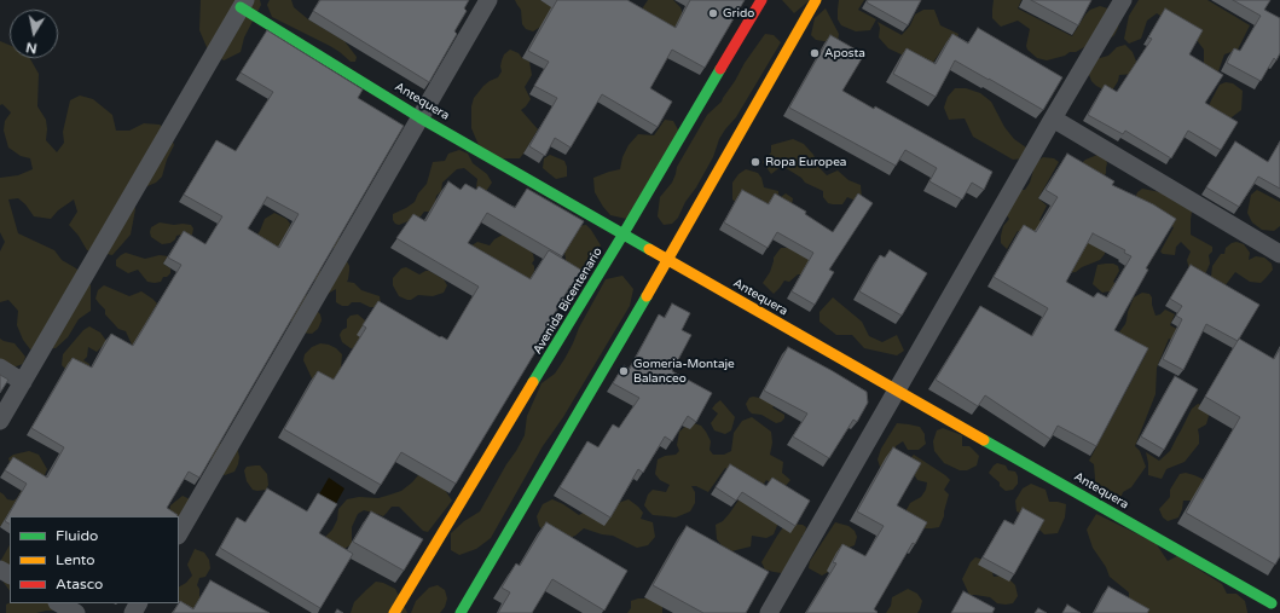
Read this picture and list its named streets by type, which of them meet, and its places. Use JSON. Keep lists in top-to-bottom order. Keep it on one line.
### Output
{"streets":{"street":["Antequera","Avenida Bicentenario"]},"crossings":[["Antequera","Avenida Bicentenario"]],"places":["Grido","Aposta","Ropa Europea","Gomeria-Montaje Balanceo"],"legend":["Fluido","Lento","Atasco"],"north":"bottom"}
